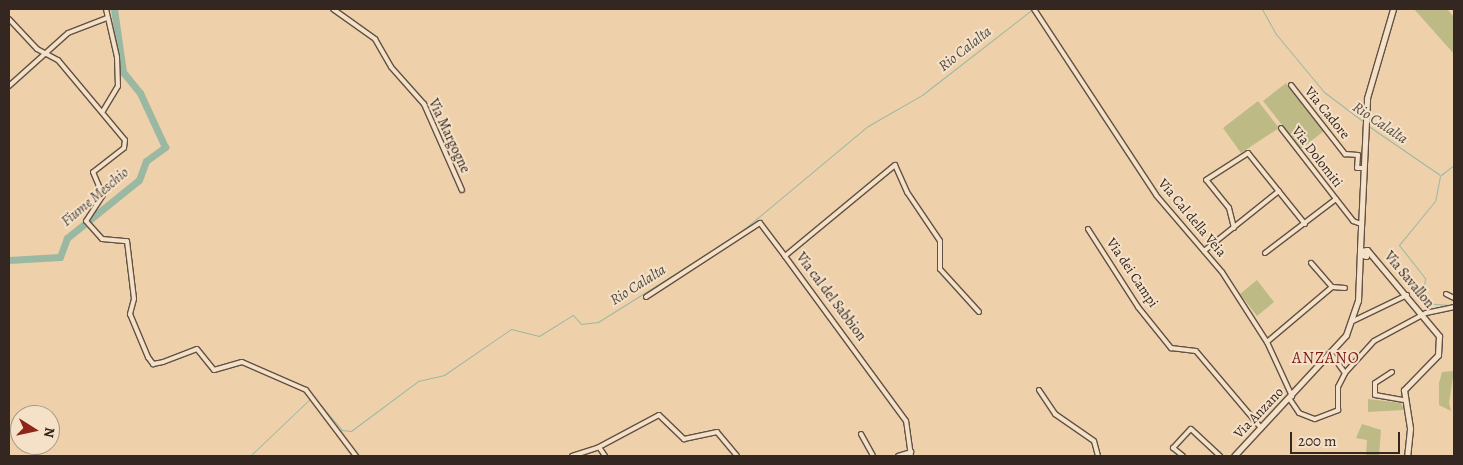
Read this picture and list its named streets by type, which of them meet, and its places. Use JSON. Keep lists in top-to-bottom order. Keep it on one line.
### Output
{"streets":{"main road":["Via Savallon","Via Anzano"],"street":["Via Cadore","Via Margogne","Via Dolomiti","Via Cal della Veia","Via dei Campi","Via cal del Sabbion"]},"crossings":[["Via Cal della Veia","Via Anzano"],["Via dei Campi","Via Anzano"],["Via Savallon","Via Anzano"]],"districts":["ANZANO"],"water":["Rio Calalta","Fiume Meschio"],"scale_bar":"200 m","north":"right"}
